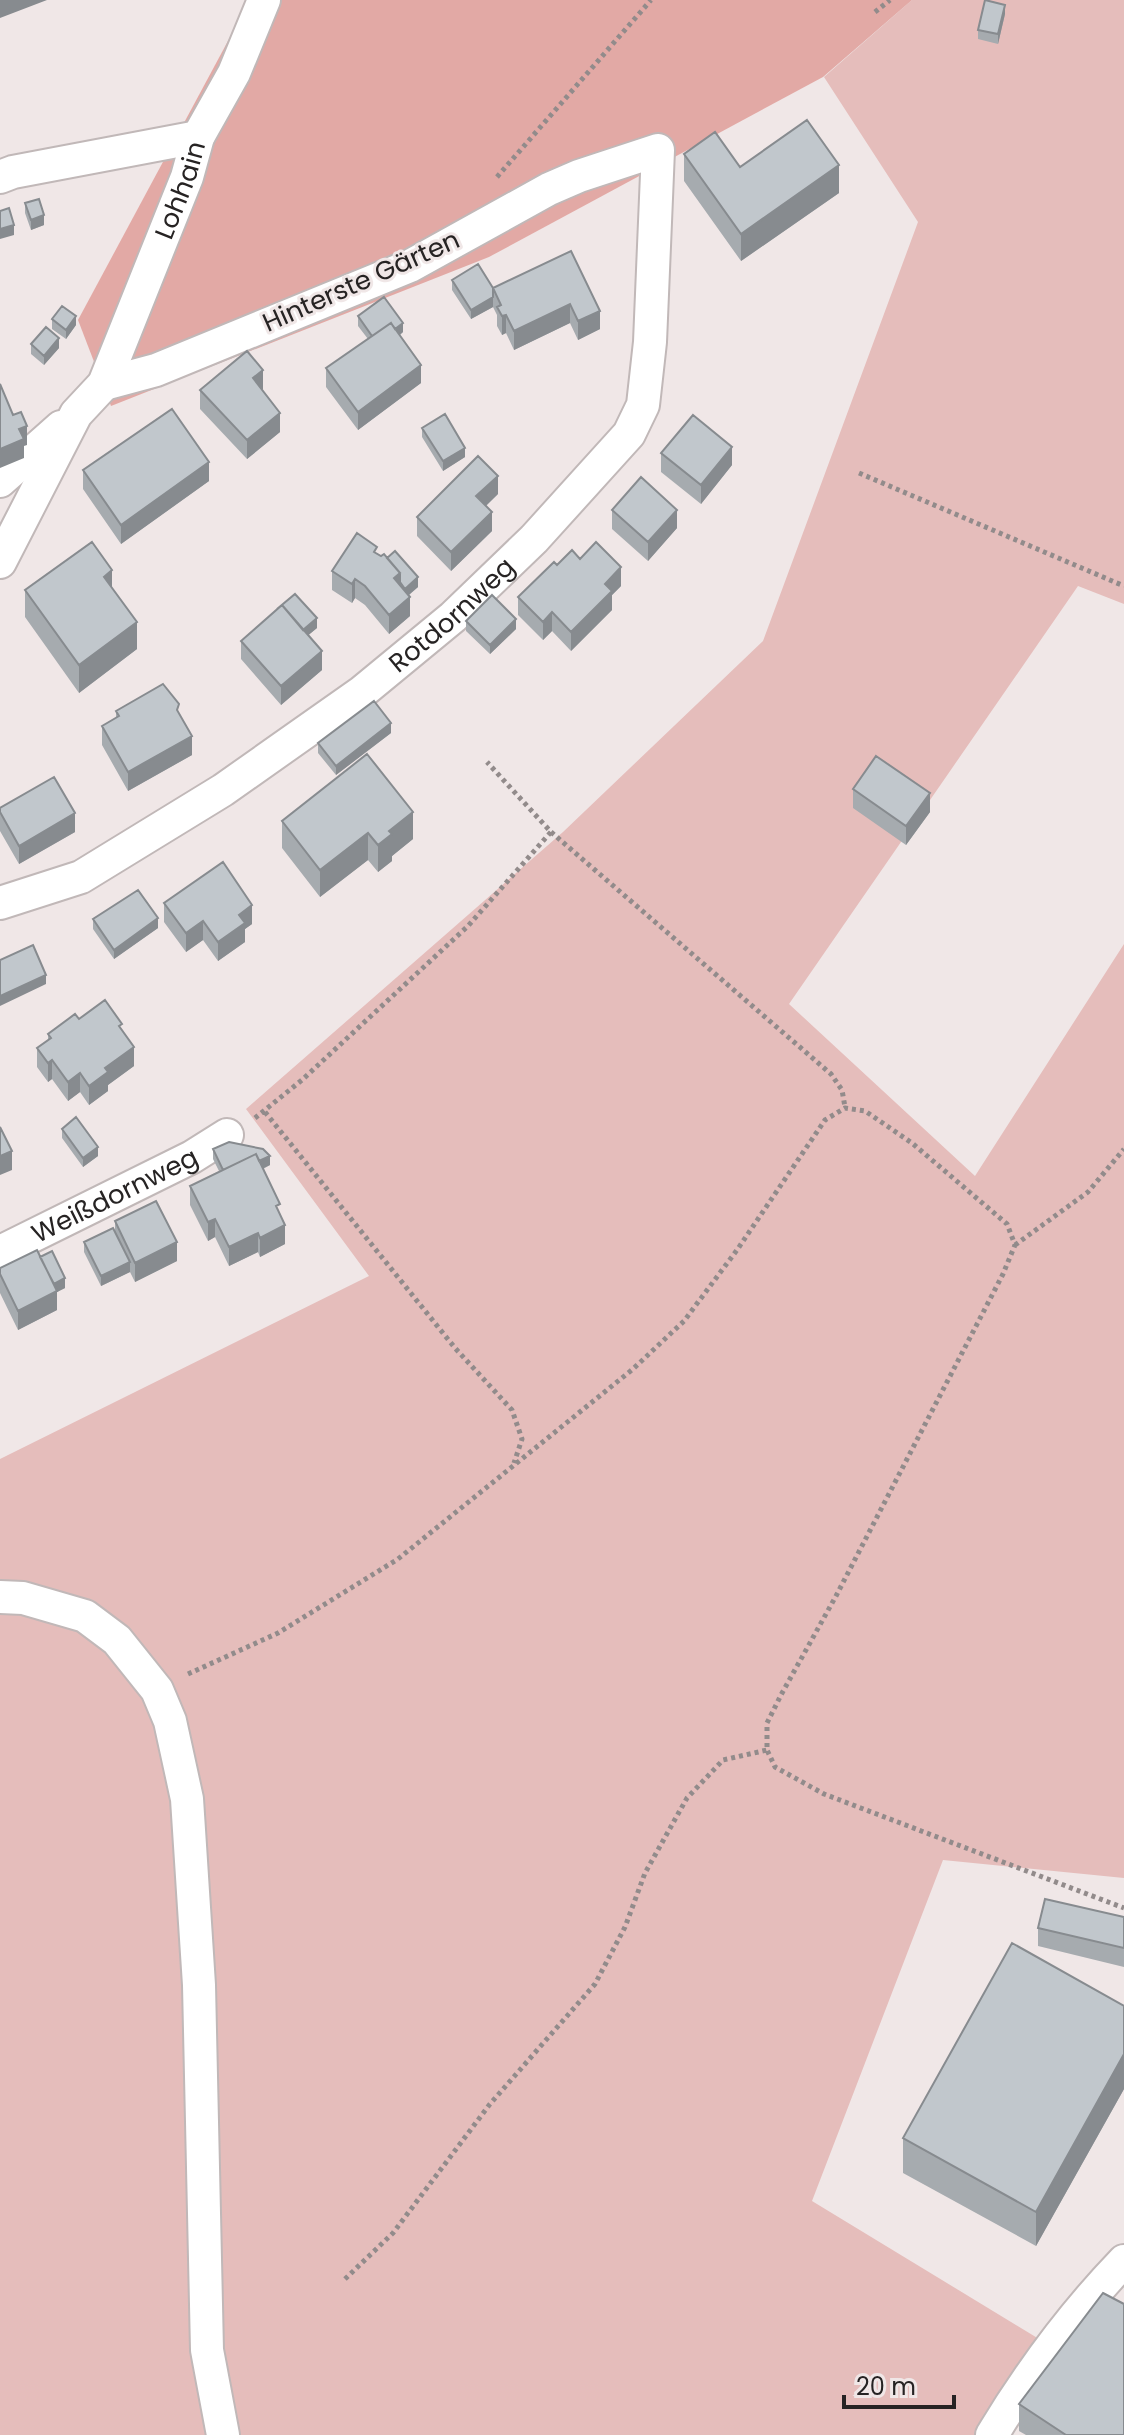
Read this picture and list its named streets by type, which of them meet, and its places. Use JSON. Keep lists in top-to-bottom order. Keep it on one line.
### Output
{"streets":{"street":["Lohhain","Hinterste Gärten","Rotdornweg","Weißdornweg"]},"crossings":[["Lohhain","Hinterste Gärten"],["Hinterste Gärten","Rotdornweg"]],"scale_bar":"20 m"}
